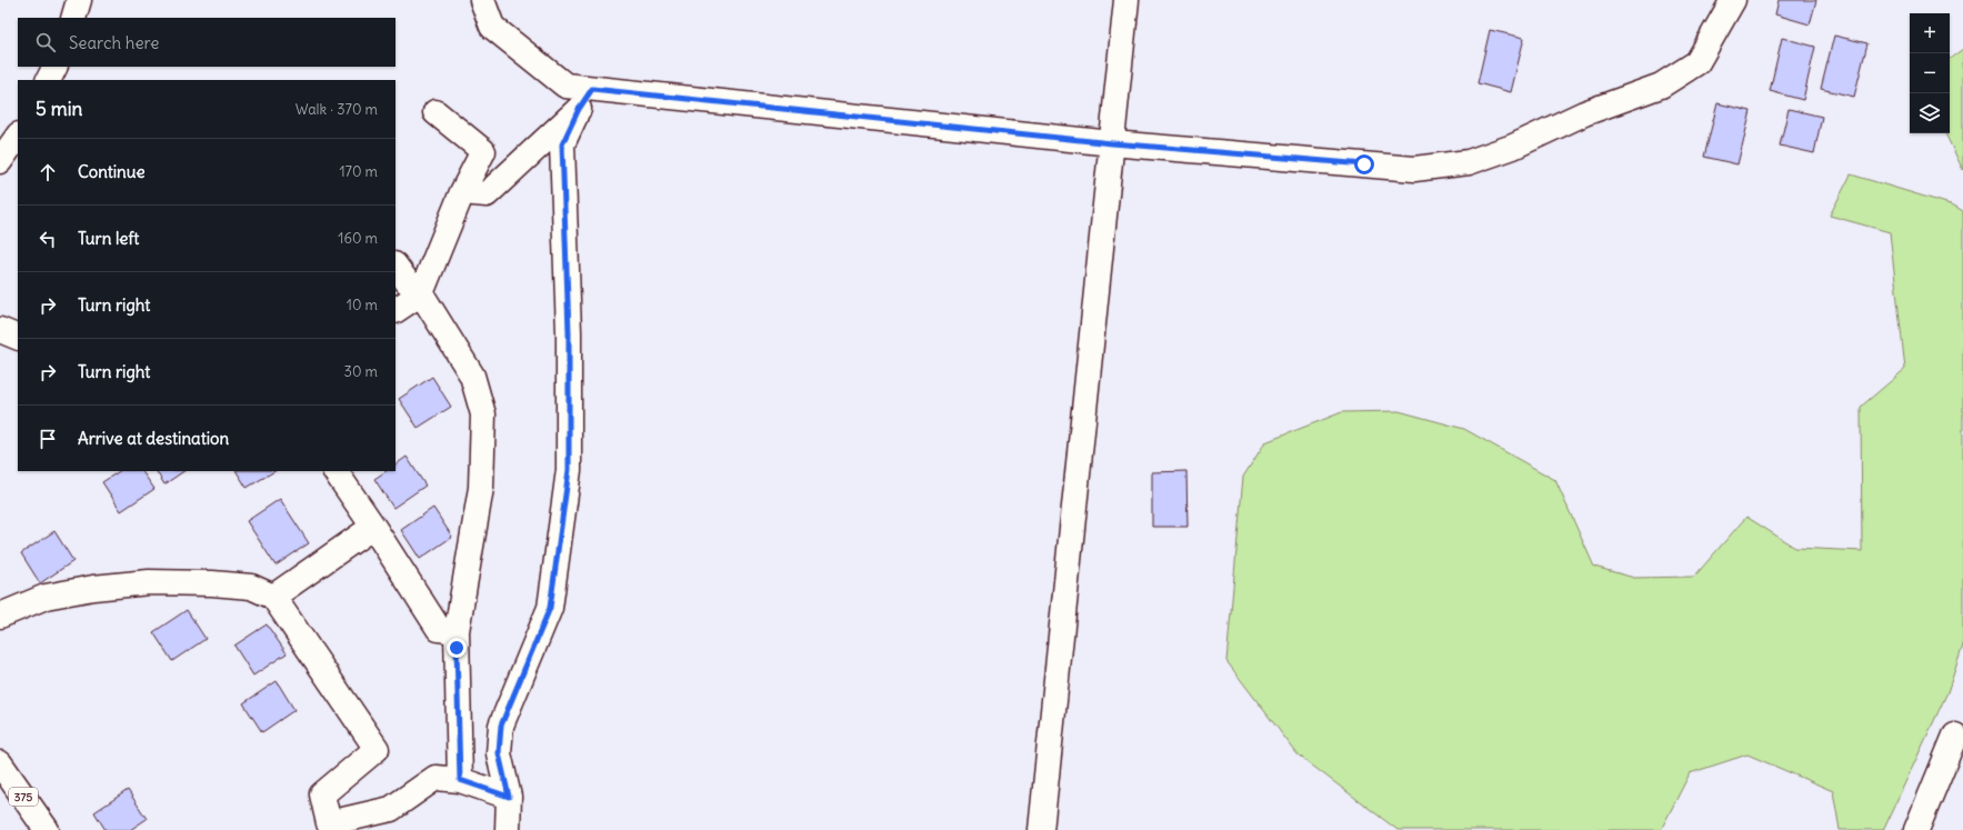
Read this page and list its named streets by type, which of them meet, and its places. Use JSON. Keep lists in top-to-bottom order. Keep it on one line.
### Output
{"streets":{"main road":["375"]},"page":{"map_buttons":["+","−"],"search":"Search here","heading":["5 min","Walk · 370 m"],"list":[["Continue","170 m"],["Turn left","160 m"],["Turn right","10 m"],["Turn right","30 m"],"Arrive at destination"]}}
